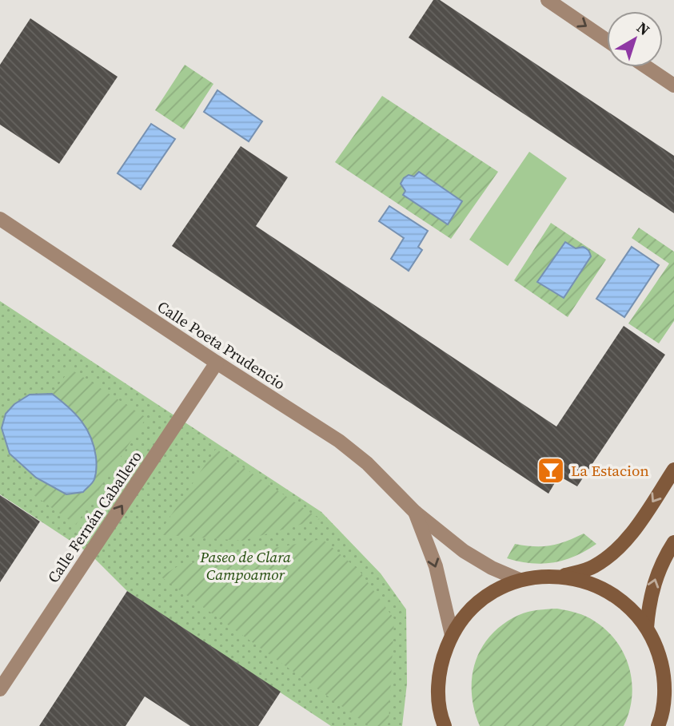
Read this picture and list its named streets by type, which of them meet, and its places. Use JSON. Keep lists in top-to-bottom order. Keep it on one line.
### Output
{"streets":{"street":["Calle Poeta Prudencio","Calle Fernán Caballero"]},"crossings":[["Calle Poeta Prudencio","Calle Fernán Caballero"]],"one_way":["Calle Fernán Caballero"],"parks":["Paseo de Clara Campoamor"],"places":{"bar":["La Estacion"]},"north":"top right"}
